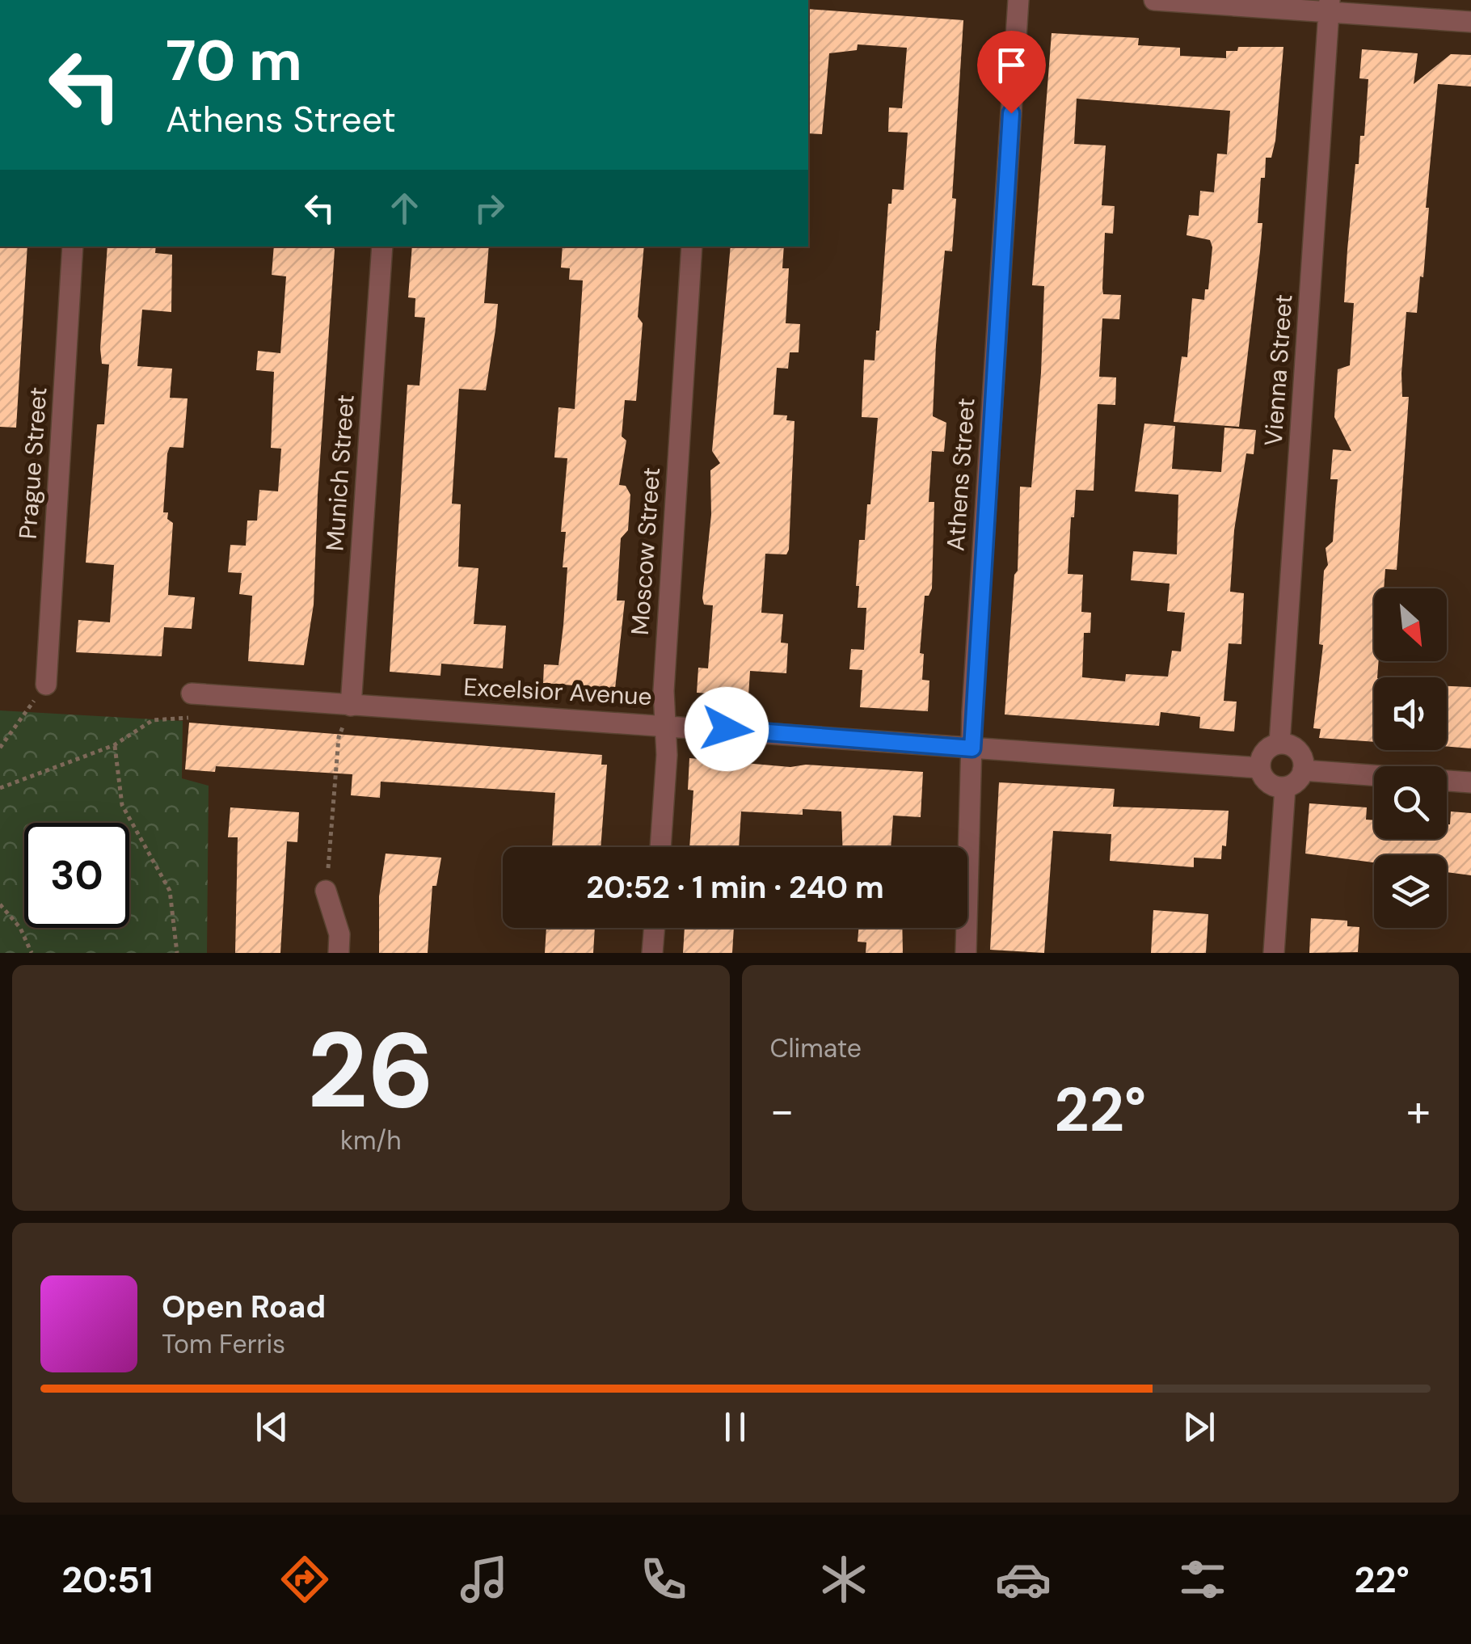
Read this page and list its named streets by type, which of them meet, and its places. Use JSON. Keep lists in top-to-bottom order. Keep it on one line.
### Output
{"streets":{"street":["Vienna Street","Prague Street","Munich Street","Athens Street","Moscow Street","Excelsior Avenue"]},"crossings":[["Vienna Street","Excelsior Avenue"],["Munich Street","Excelsior Avenue"],["Athens Street","Excelsior Avenue"],["Moscow Street","Excelsior Avenue"]],"north":"bottom right","page":{"turn":["70 m","Athens Street"],"limit":"30","trip":"20:52 · 1 min · 240 m","tile":[["26","km/h"],"Climate"],"heat":["−","22°","+"],"song":["Open Road","Tom Ferris"],"tabs":["20:51","22°"]}}
